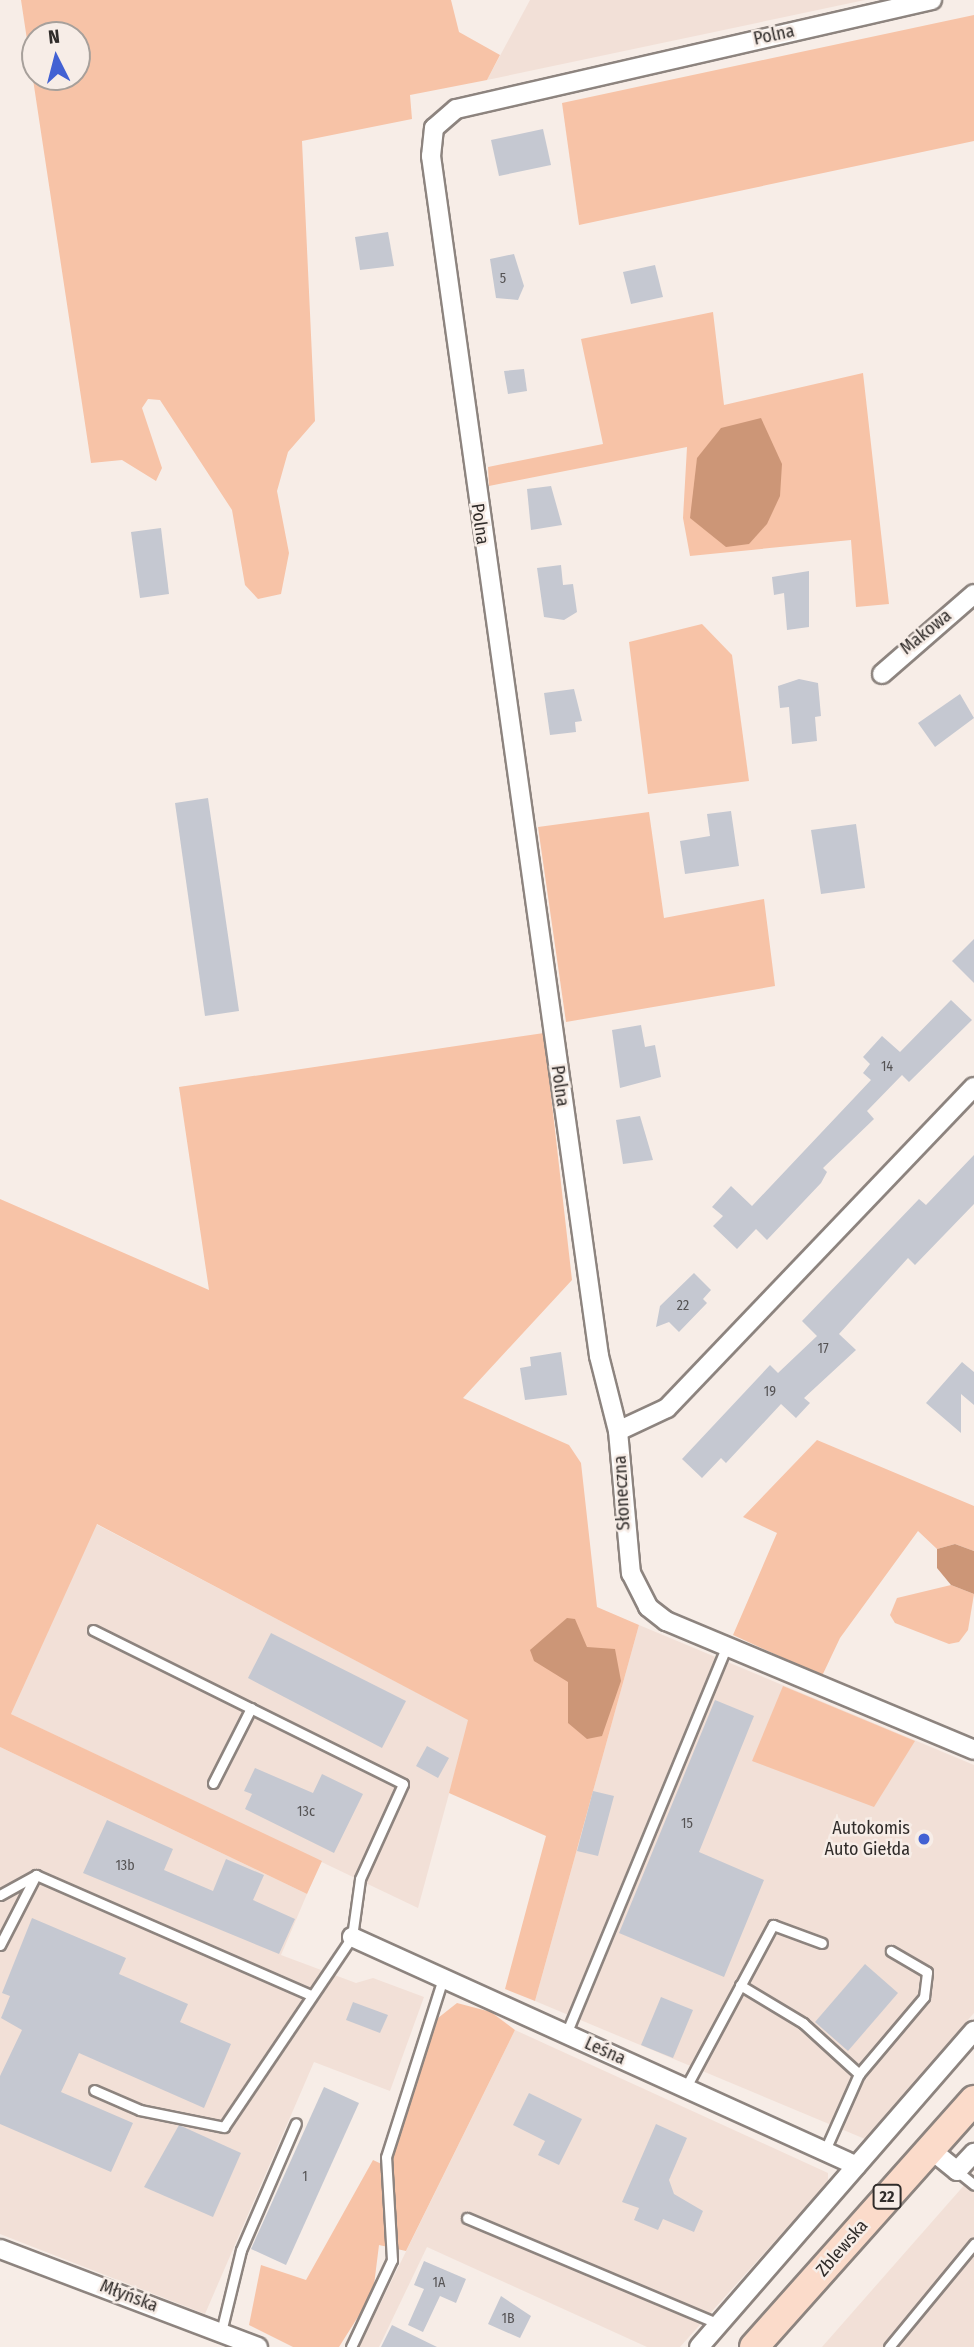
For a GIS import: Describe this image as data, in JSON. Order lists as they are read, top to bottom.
{
  "streets": {
    "main road": ["22", "Zblewska"],
    "street": [
      "Polna",
      "Makowa",
      "Słoneczna",
      "Leśna",
      "Młyńska"
    ]
  },
  "crossings": [
    ["Polna", "Słoneczna"]
  ],
  "places": ["Autokomis Auto Giełda"],
  "house_numbers": [
    "5",
    "14",
    "22",
    "17",
    "19",
    "13c",
    "15",
    "13b",
    "1",
    "1A",
    "1B"
  ],
  "north": "top"
}
